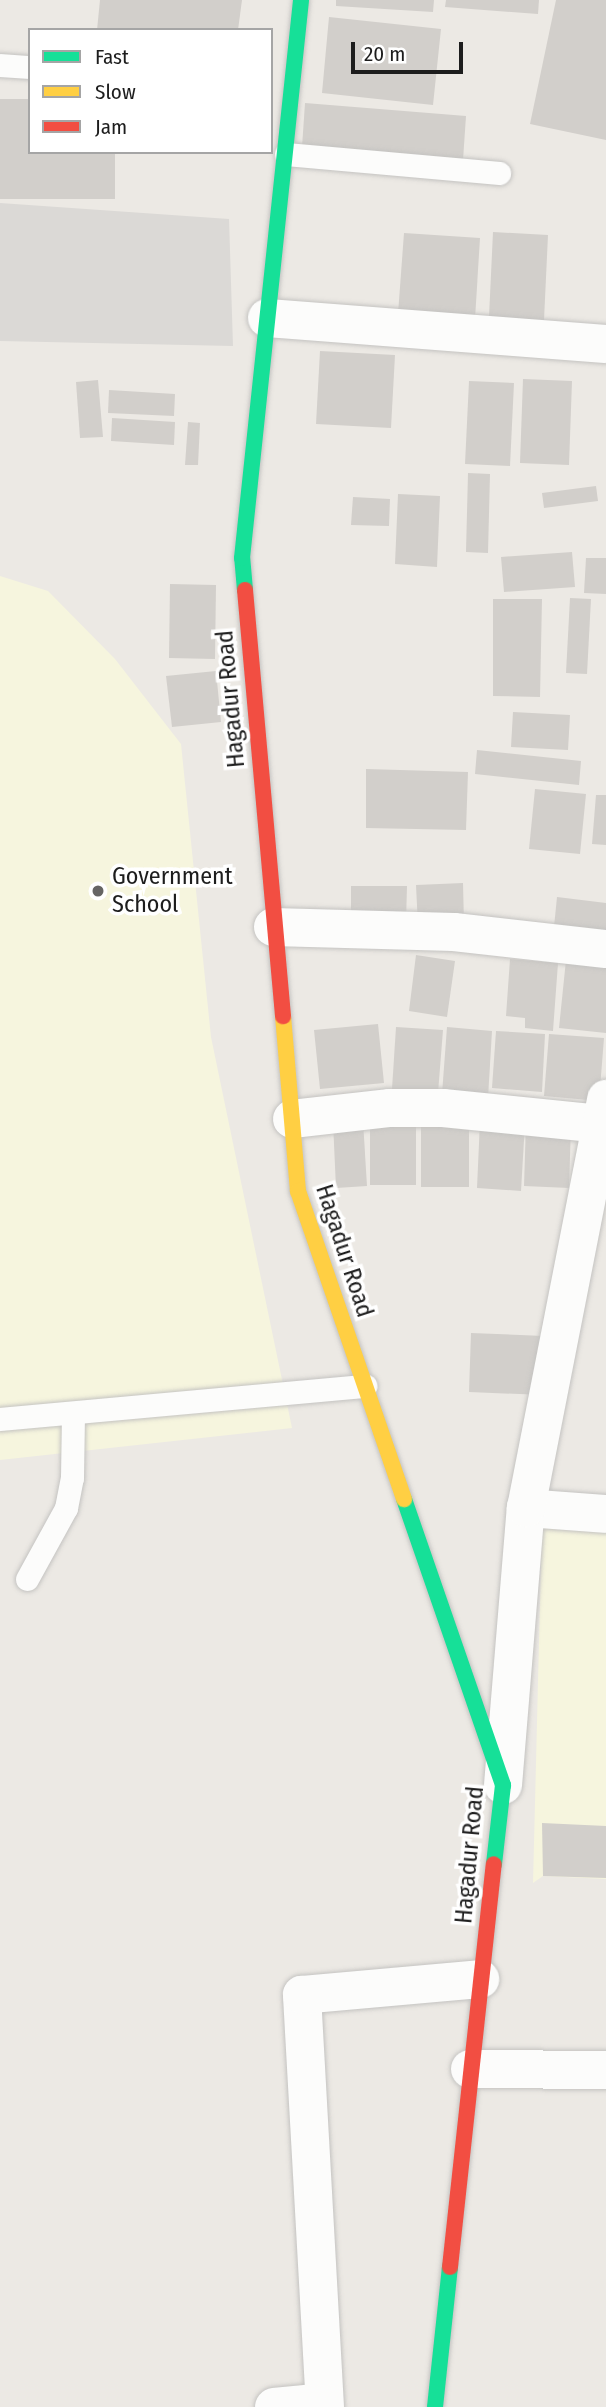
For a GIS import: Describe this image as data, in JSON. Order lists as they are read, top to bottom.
{
  "streets": {
    "street": ["Hagadur Road"]
  },
  "places": ["Government School"],
  "legend": ["Fast", "Slow", "Jam"],
  "scale_bar": "20 m"
}
